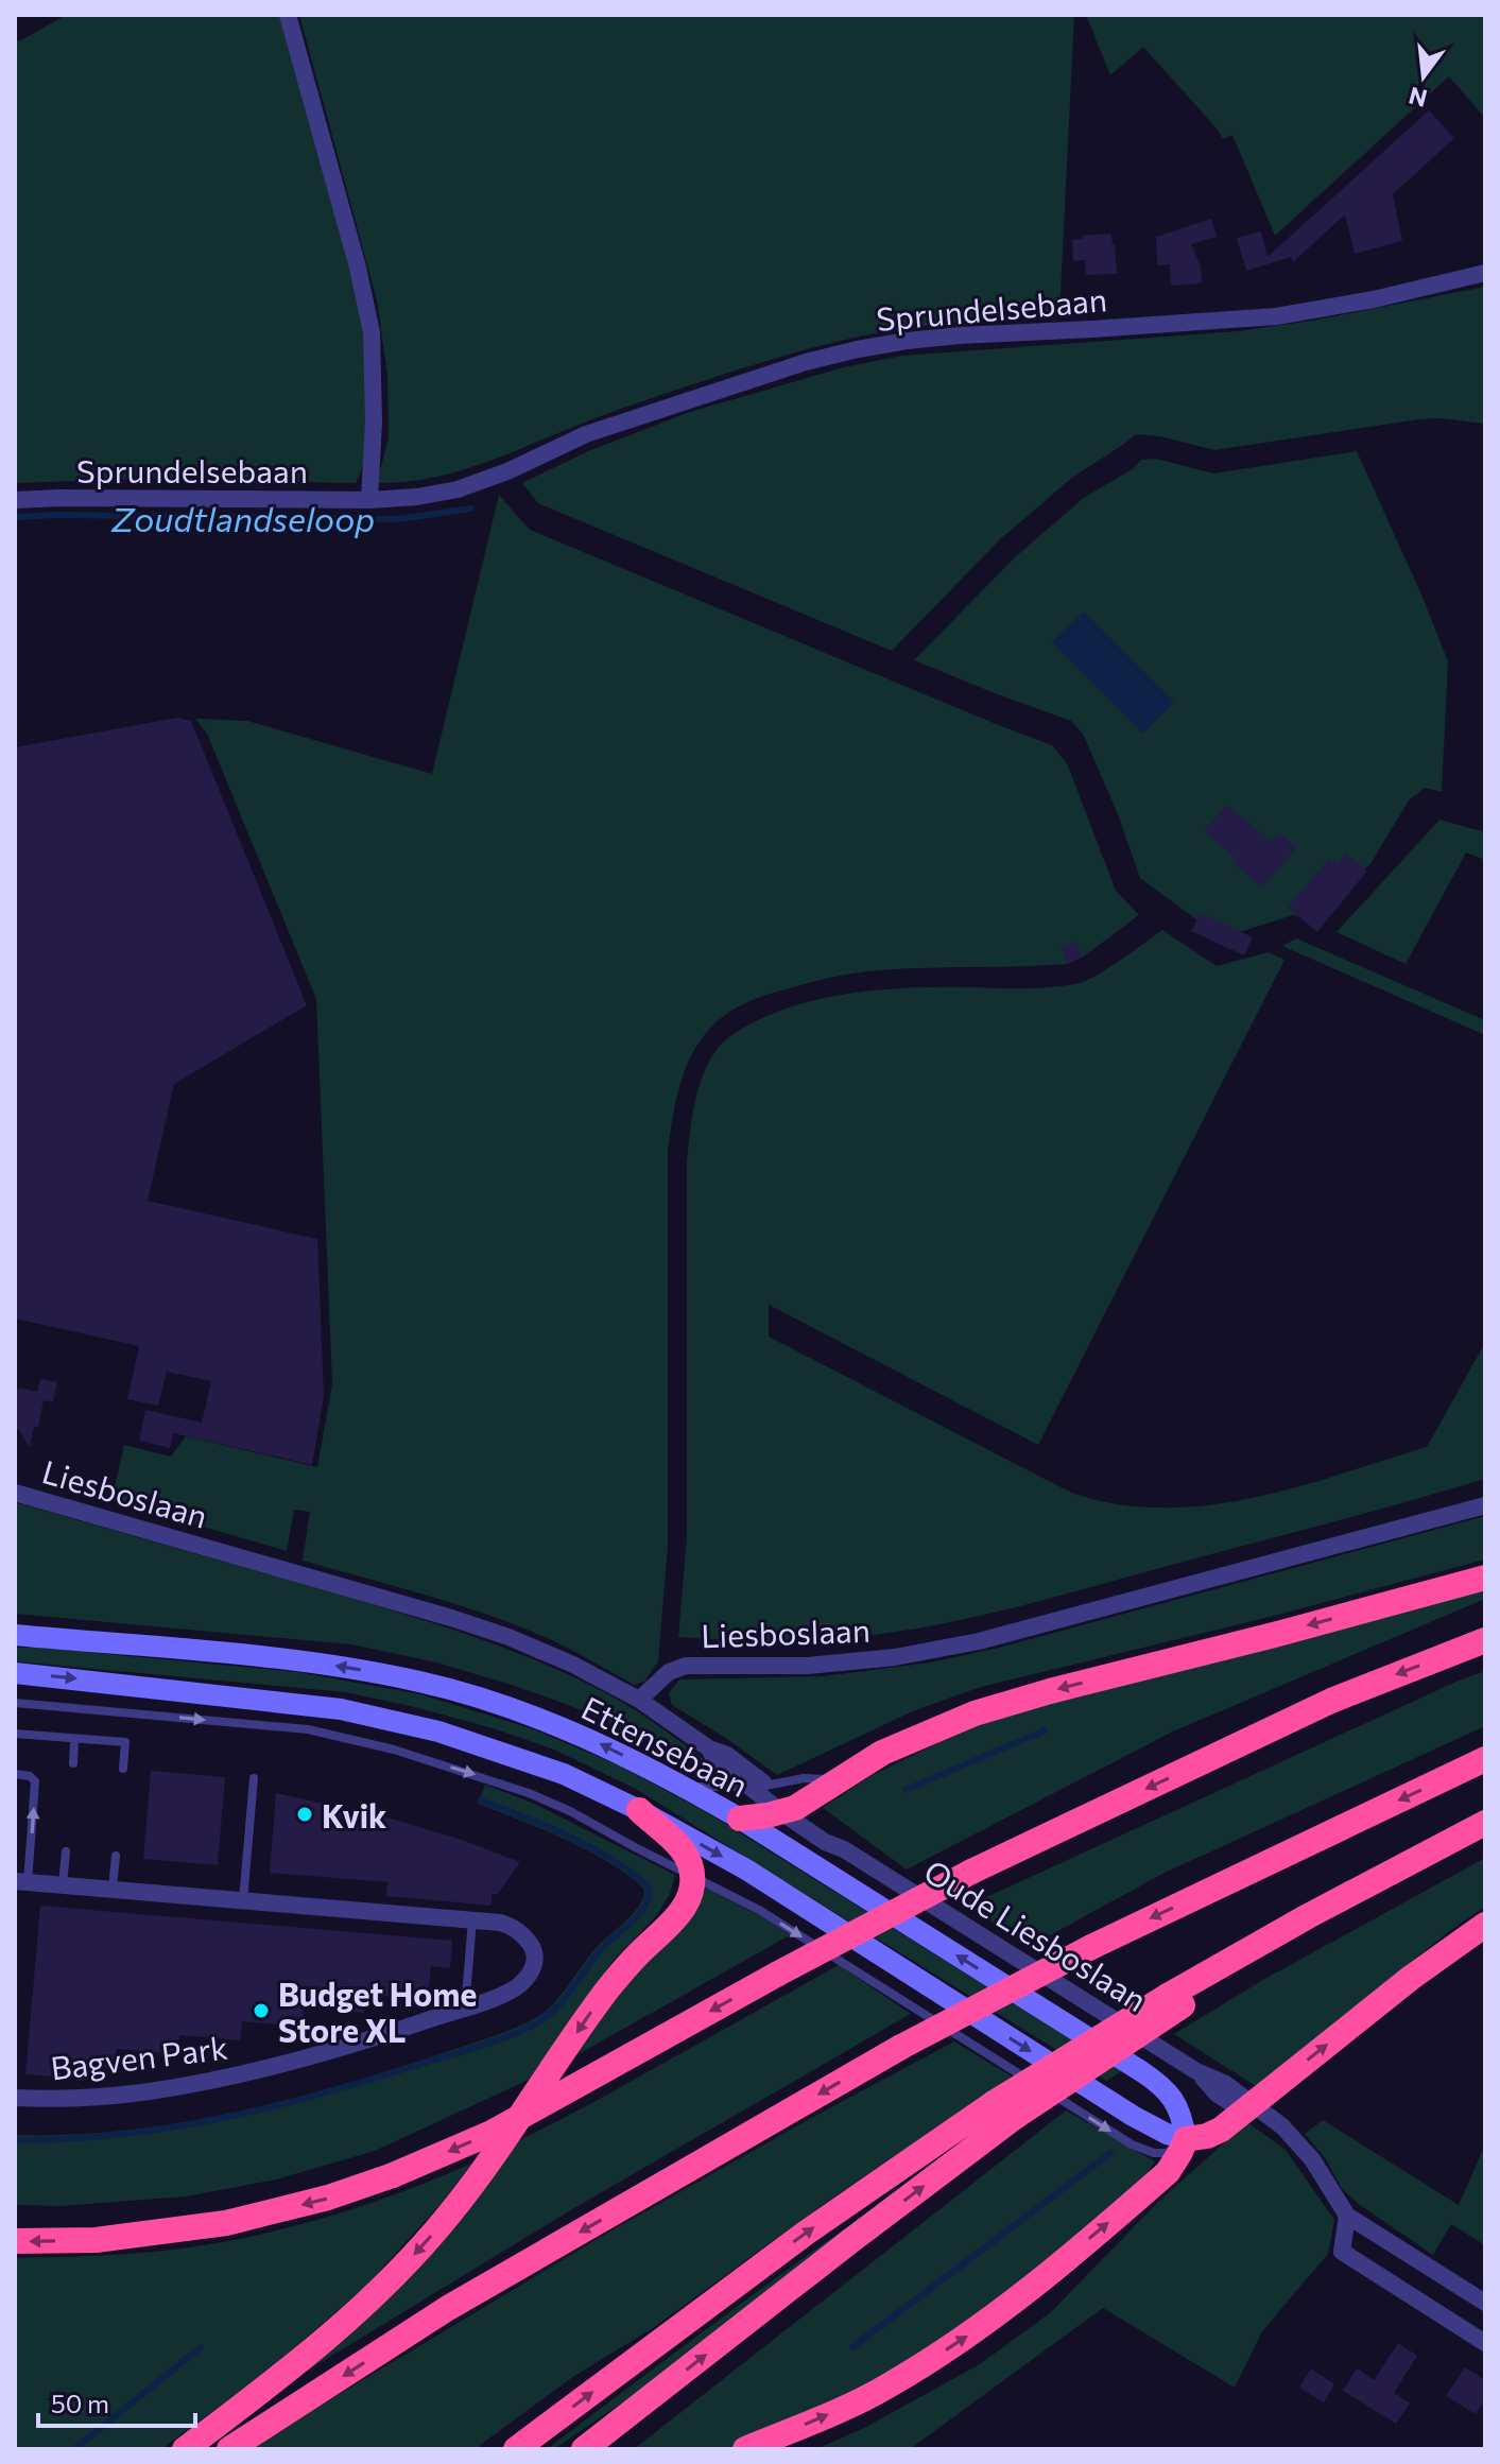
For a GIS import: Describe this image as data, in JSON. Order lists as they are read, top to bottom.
{
  "streets": {
    "main road": ["Ettensebaan"],
    "street": [
      "Sprundelsebaan",
      "Liesboslaan",
      "Oude Liesboslaan",
      "Bagven Park"
    ]
  },
  "crossings": [
    ["Liesboslaan", "Oude Liesboslaan"]
  ],
  "water": ["Zoudtlandseloop"],
  "places": ["Kvik", "Budget Home Store XL"],
  "scale_bar": "50 m",
  "north": "bottom"
}
